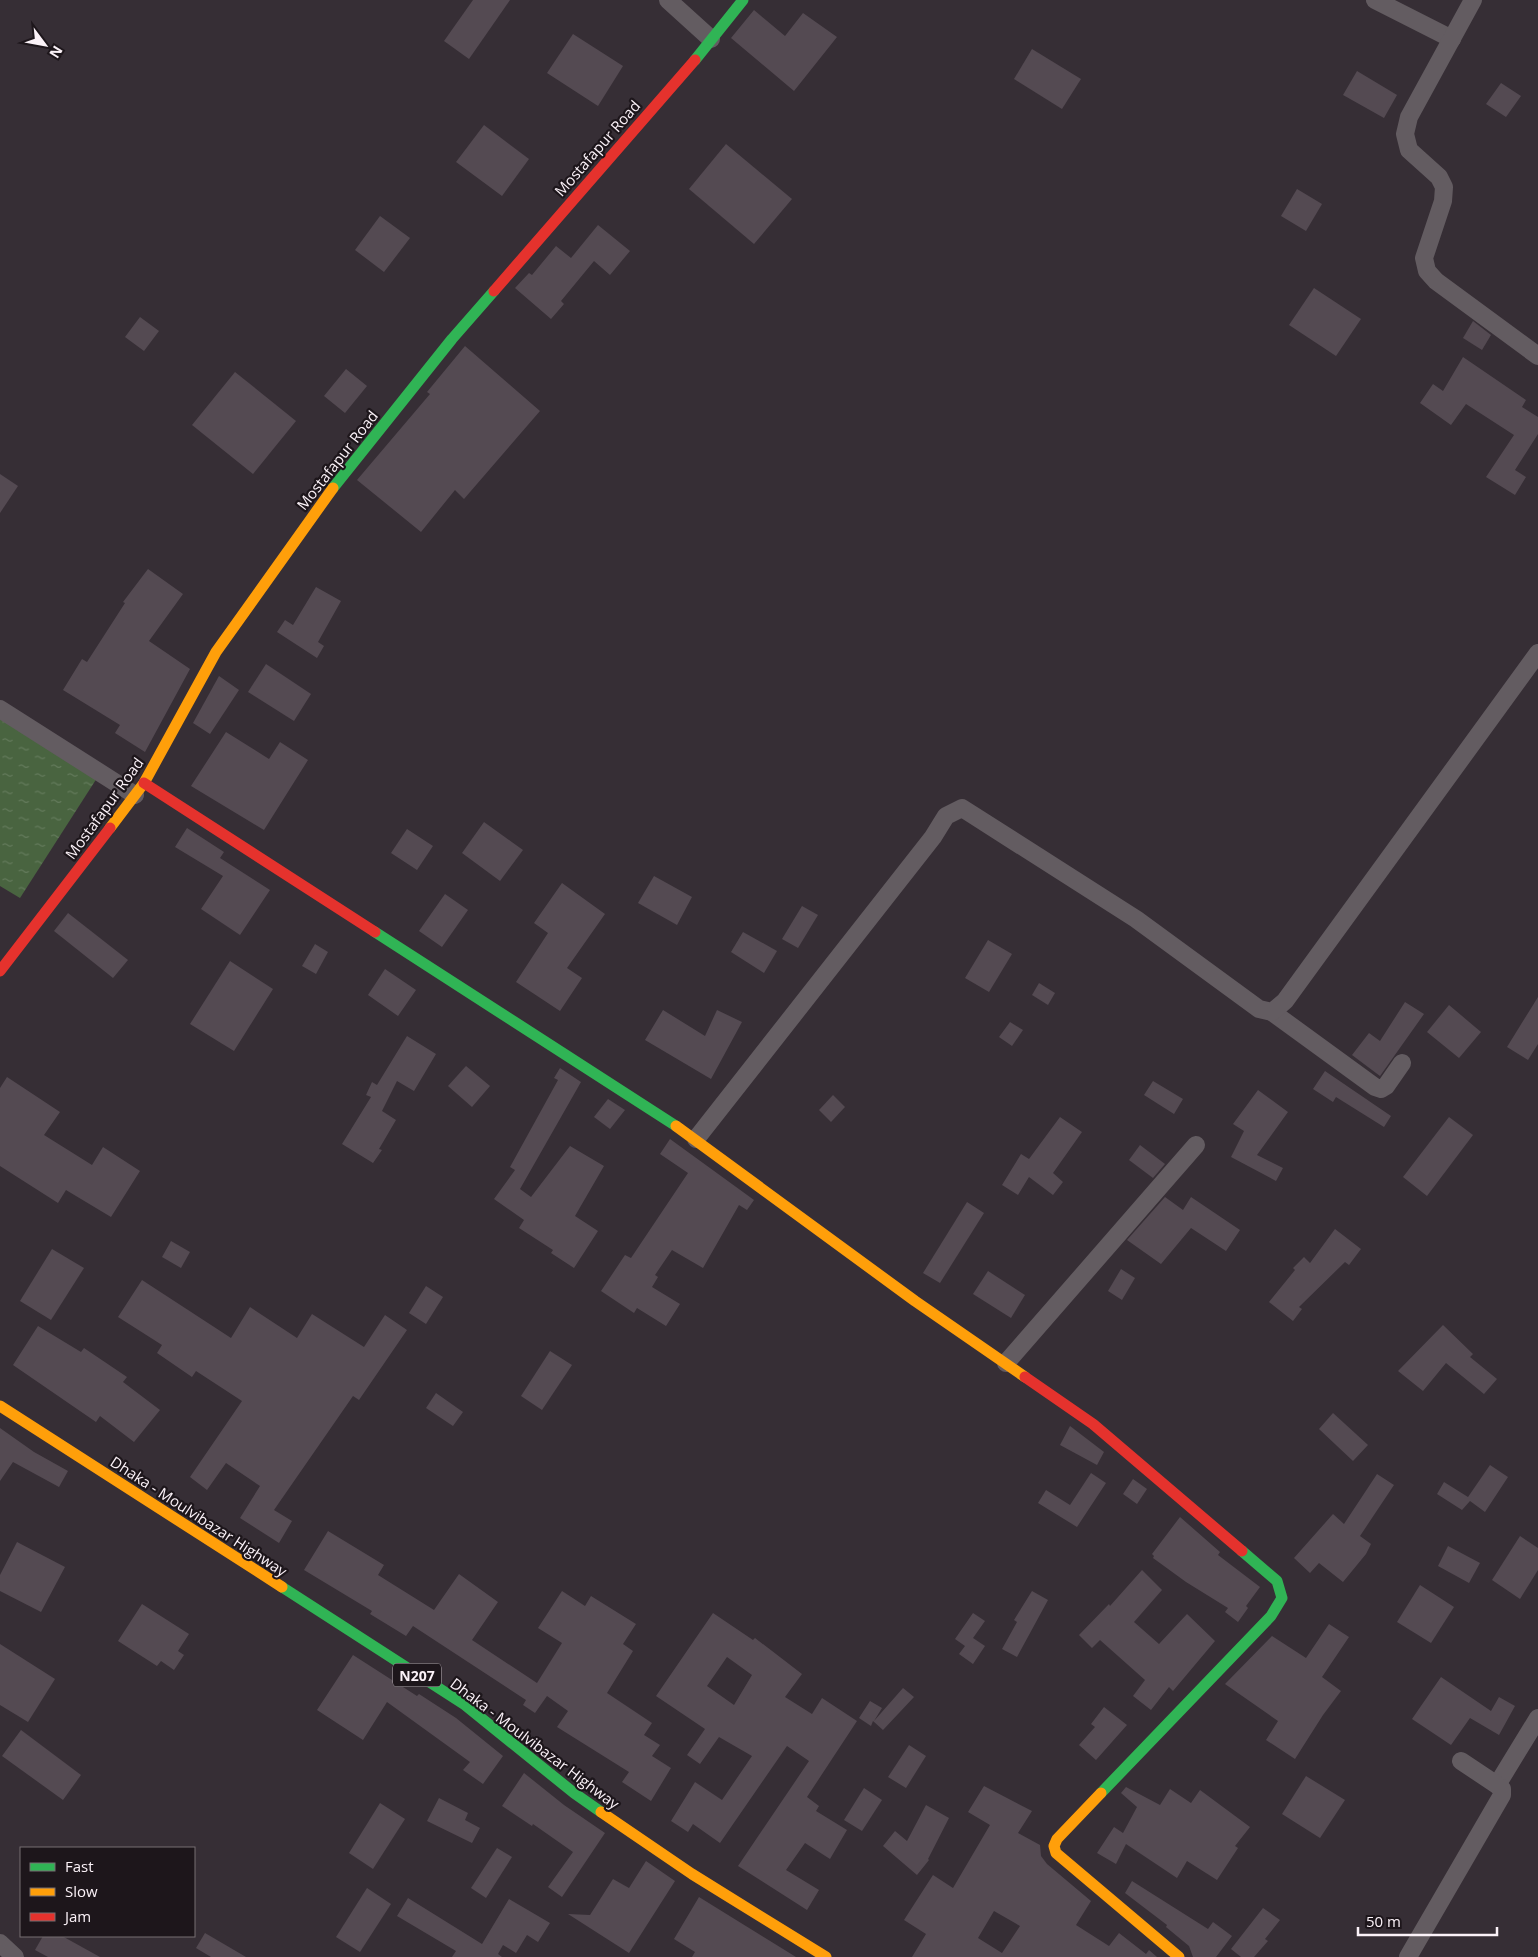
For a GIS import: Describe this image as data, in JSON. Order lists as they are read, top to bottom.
{
  "streets": {
    "main road": ["Mostafapur Road", "Dhaka - Moulvibazar Highway", "N207"]
  },
  "legend": ["Fast", "Slow", "Jam"],
  "scale_bar": "50 m",
  "north": "bottom right"
}
